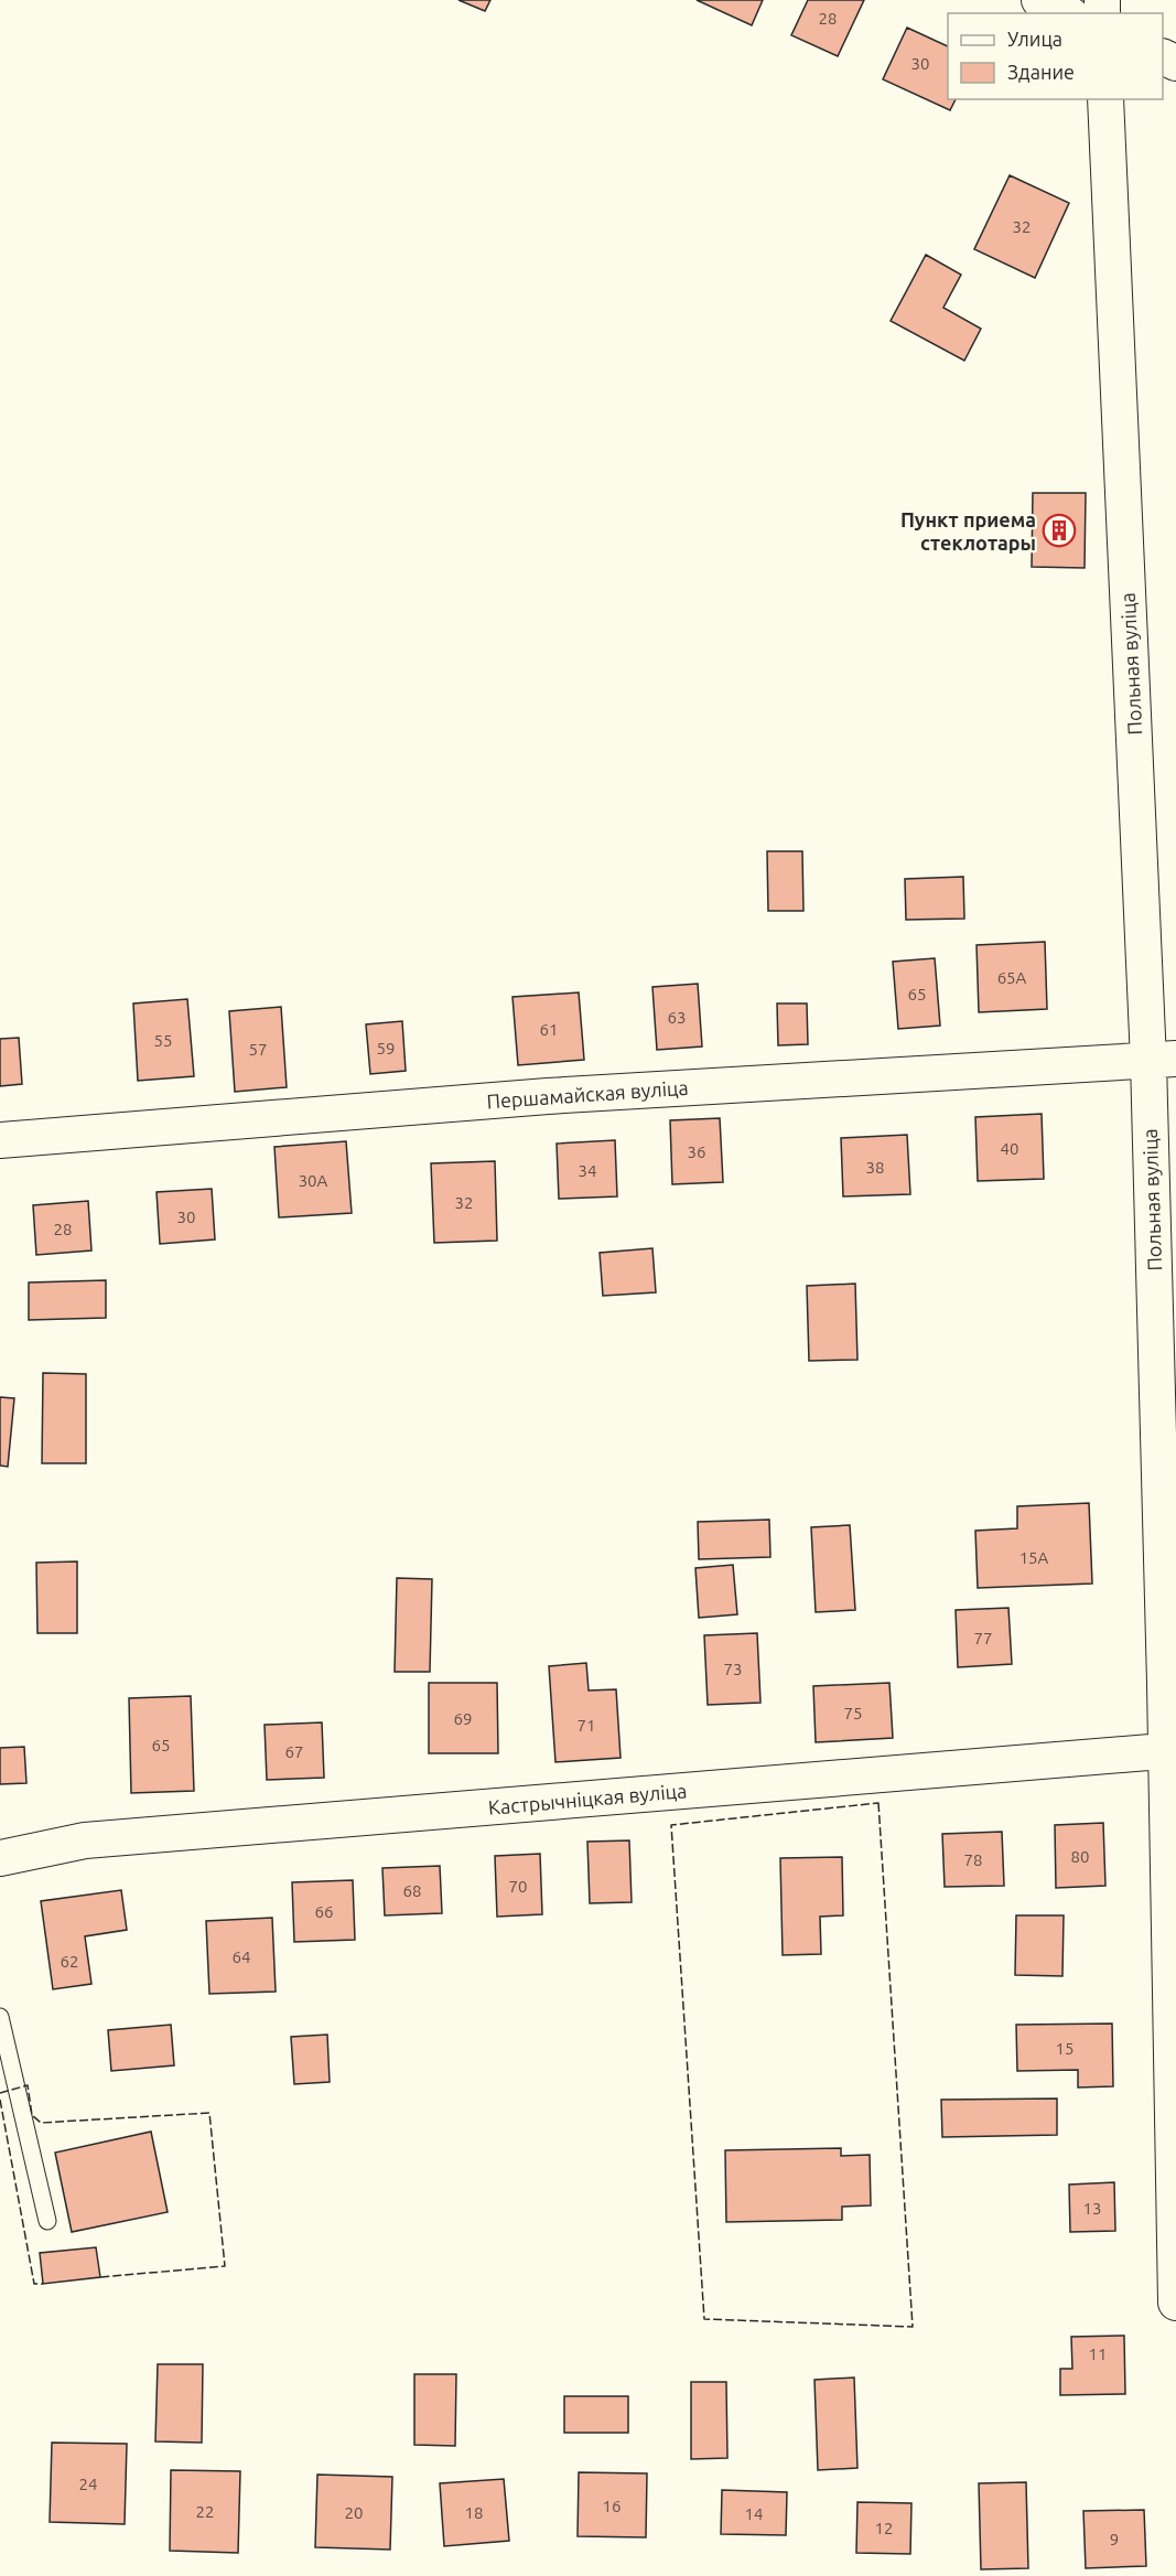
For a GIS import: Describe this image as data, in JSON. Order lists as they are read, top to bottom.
{
  "streets": {
    "street": ["Польная вуліца", "Першамайская вуліца", "Кастрычніцкая вуліца"]
  },
  "crossings": [
    ["Польная вуліца", "Першамайская вуліца"],
    ["Польная вуліца", "Кастрычніцкая вуліца"]
  ],
  "places": {
    "building": ["Пункт приема стеклотары"]
  },
  "house_numbers": [
    "28",
    "30",
    "32",
    "65А",
    "65",
    "63",
    "61",
    "55",
    "59",
    "57",
    "40",
    "36",
    "38",
    "34",
    "30А",
    "32",
    "30",
    "28",
    "15А",
    "77",
    "73",
    "75",
    "69",
    "71",
    "65",
    "67",
    "80",
    "78",
    "70",
    "68",
    "66",
    "64",
    "62",
    "15",
    "13",
    "11",
    "24",
    "16",
    "22",
    "20",
    "18",
    "14",
    "12",
    "9"
  ],
  "legend": ["Улица", "Здание"]
}
